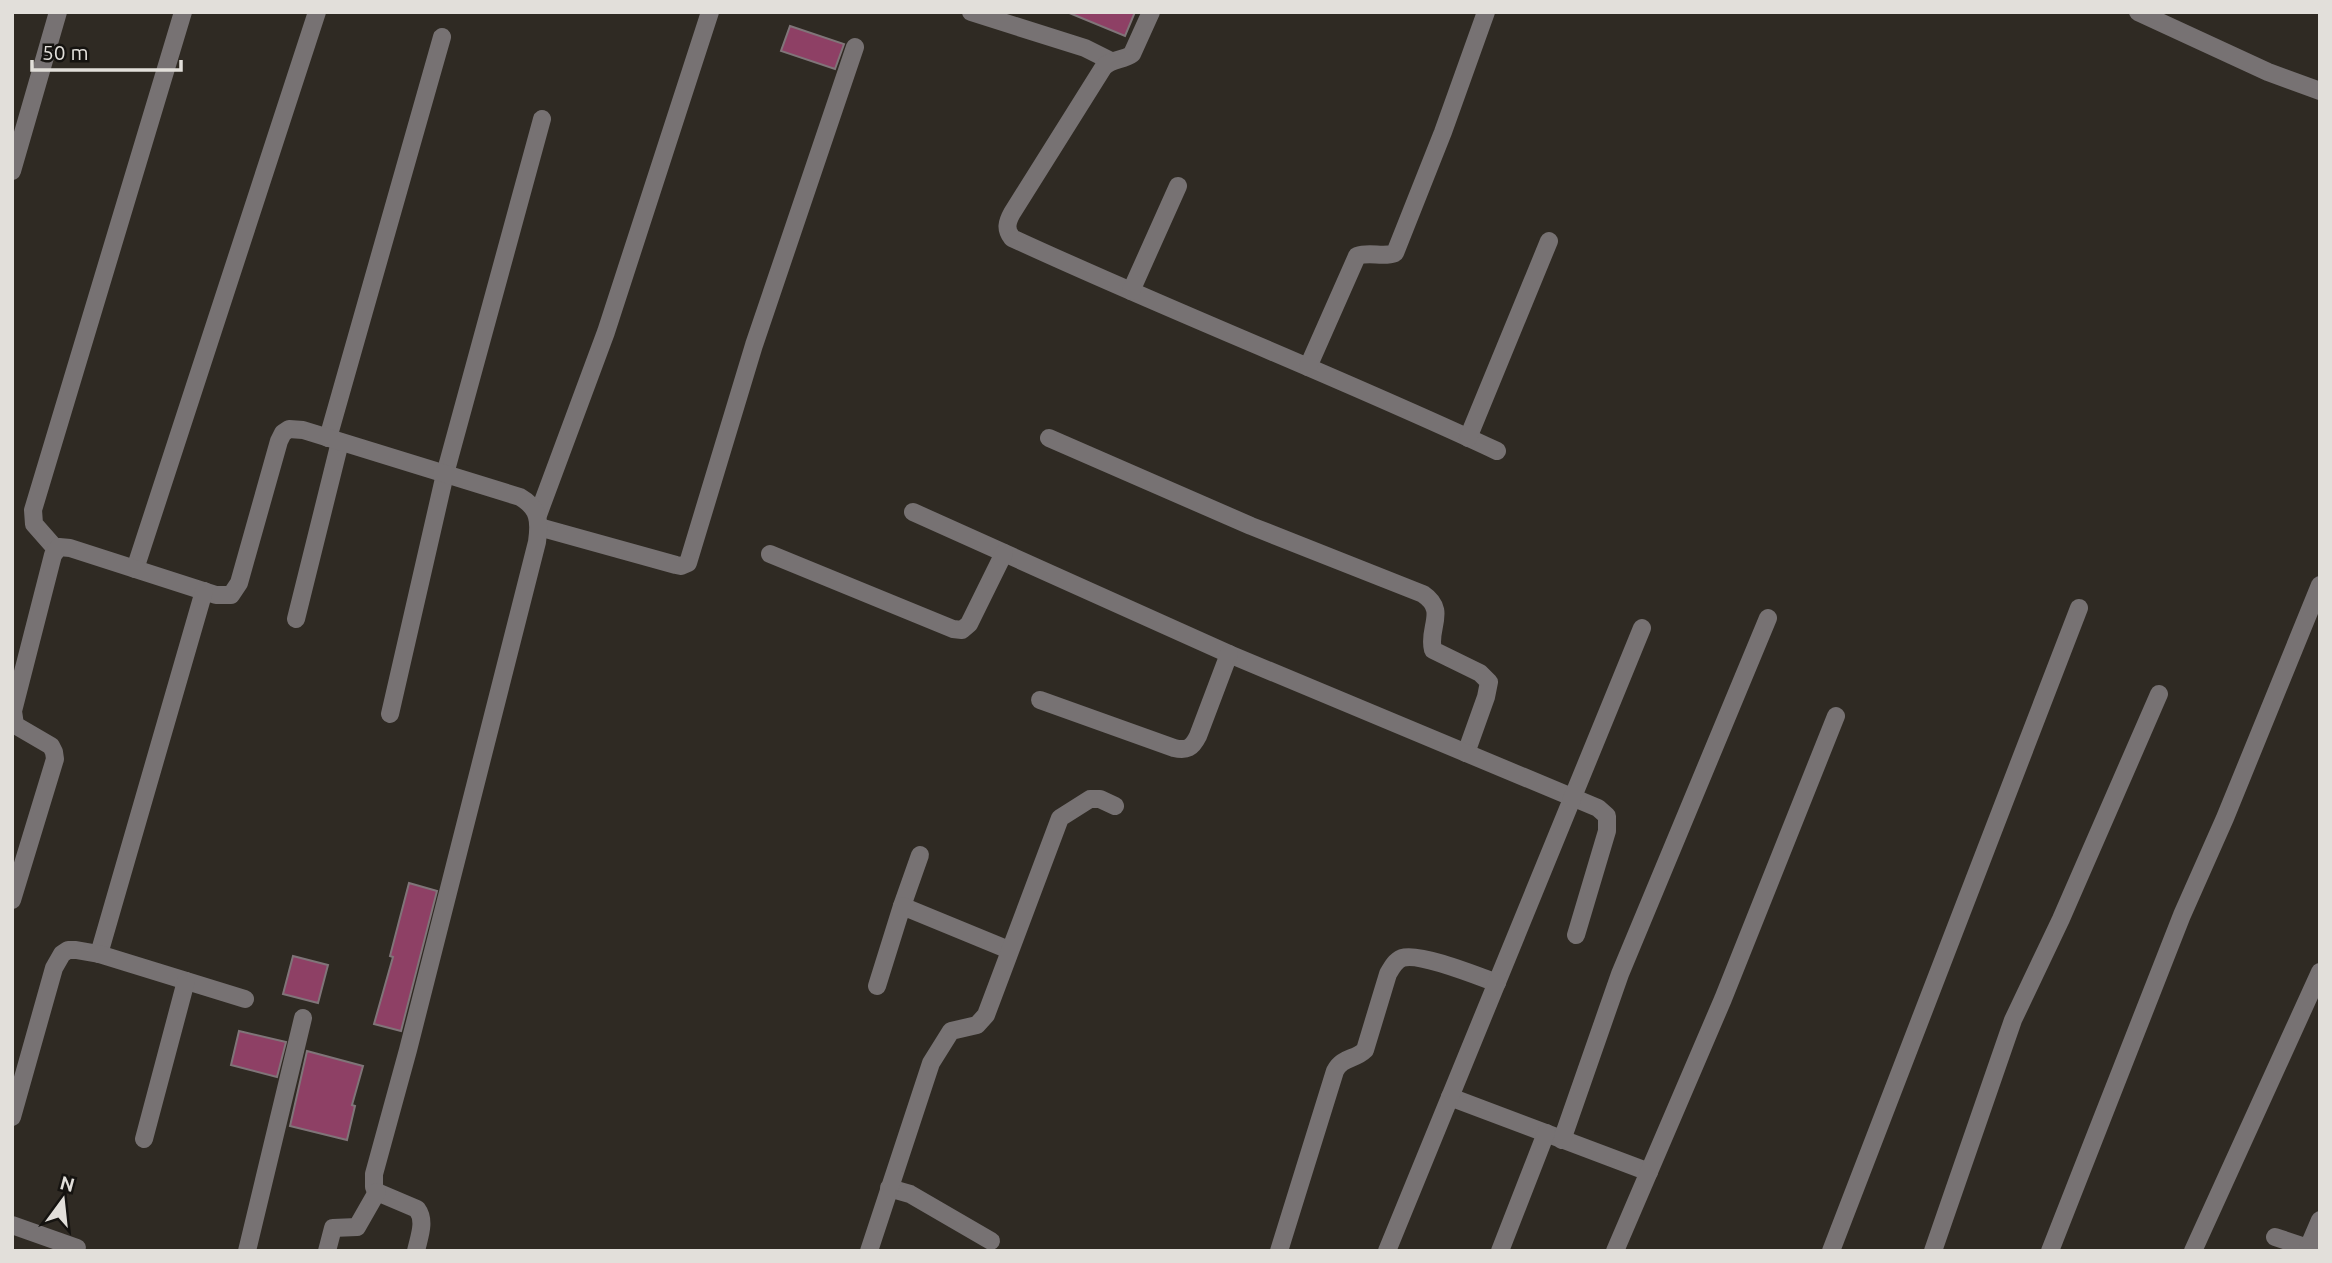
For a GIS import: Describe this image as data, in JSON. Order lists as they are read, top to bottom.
{
  "scale_bar": "50 m",
  "north": "top"
}
